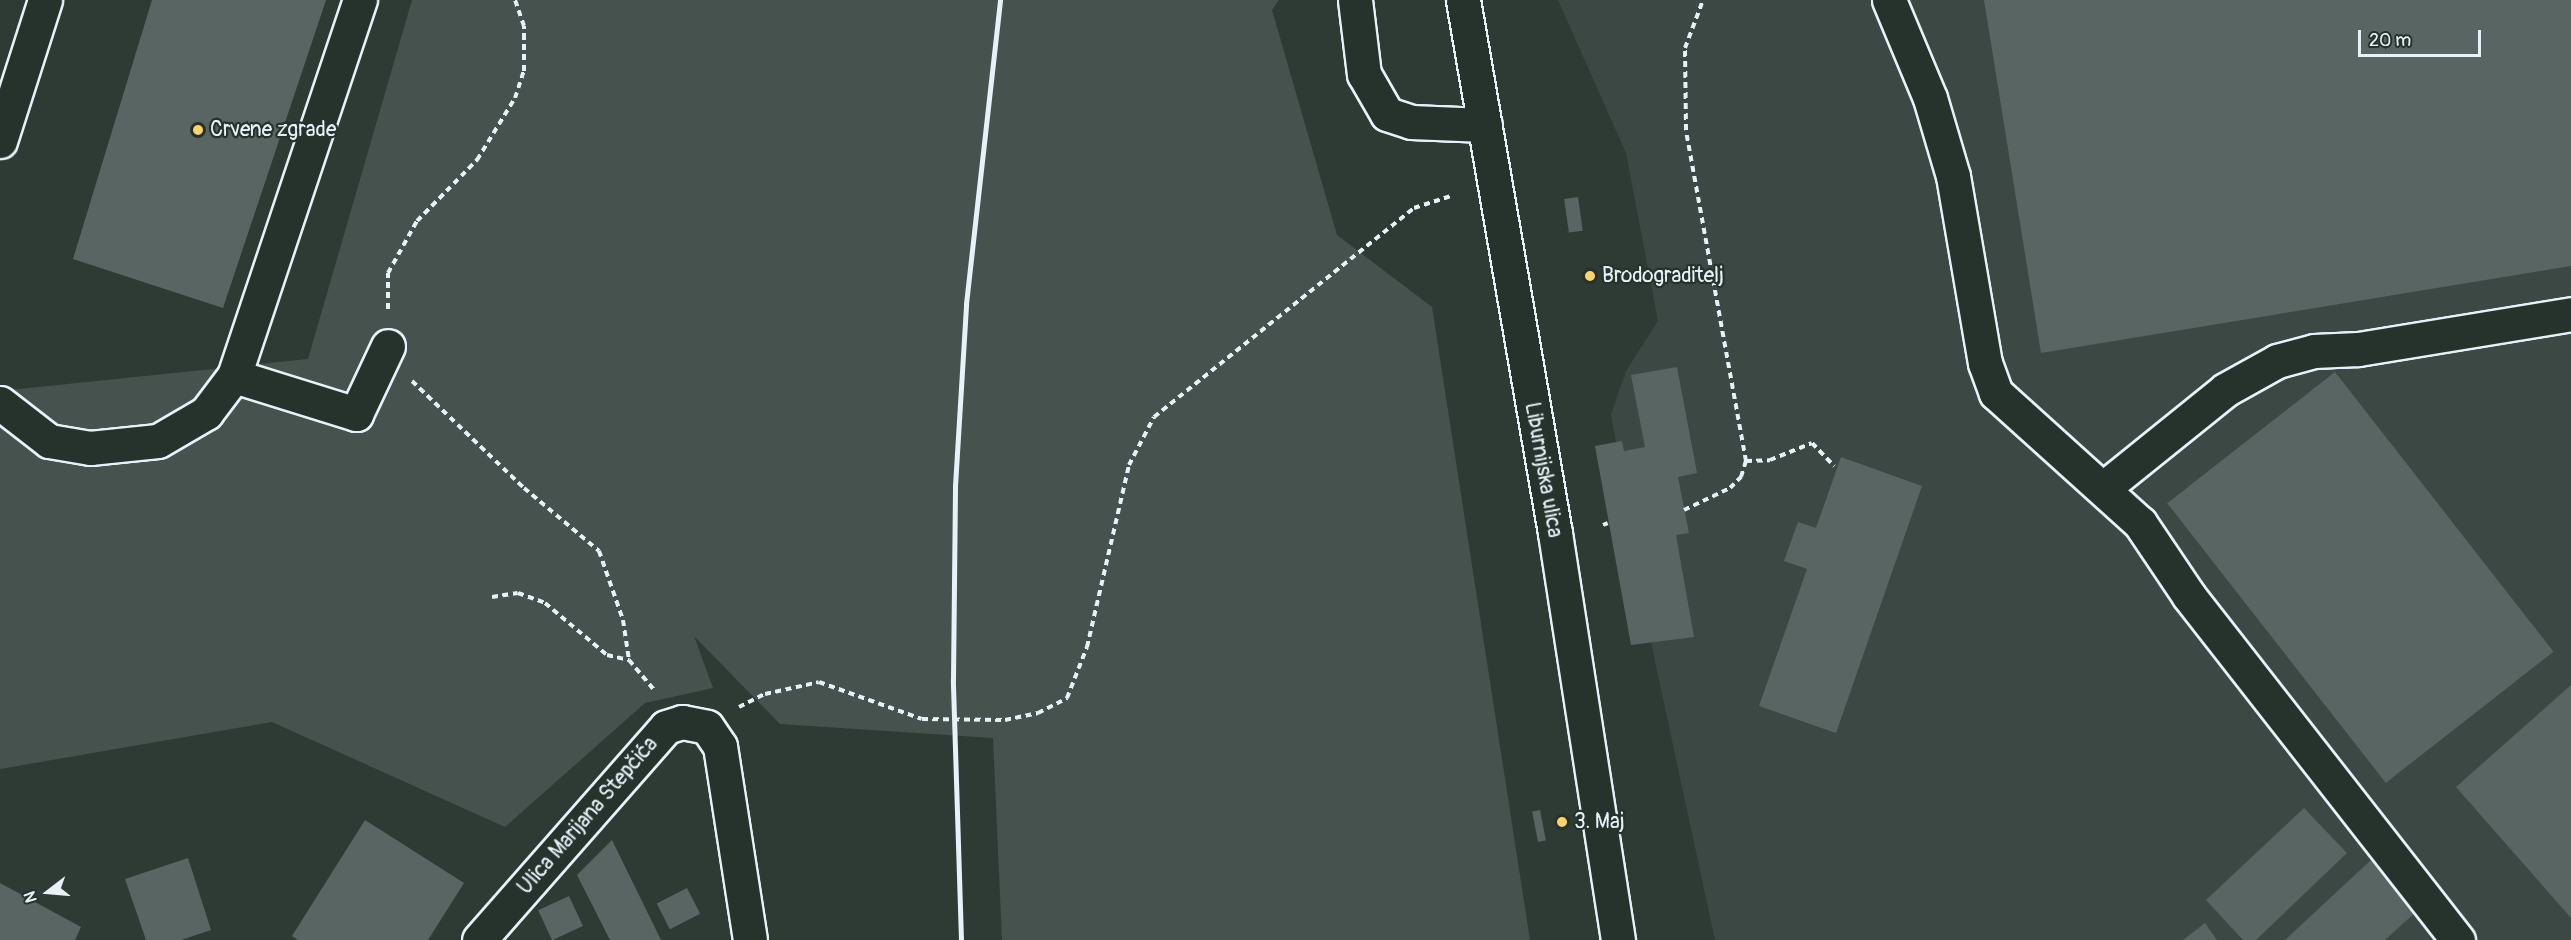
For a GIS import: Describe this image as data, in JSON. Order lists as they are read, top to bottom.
{
  "streets": {
    "street": ["Liburnijska ulica", "Ulica Marijana Stepčića"]
  },
  "places": ["Crvene zgrade", "Brodograditelj", "3. Maj"],
  "scale_bar": "20 m",
  "north": "left"
}
